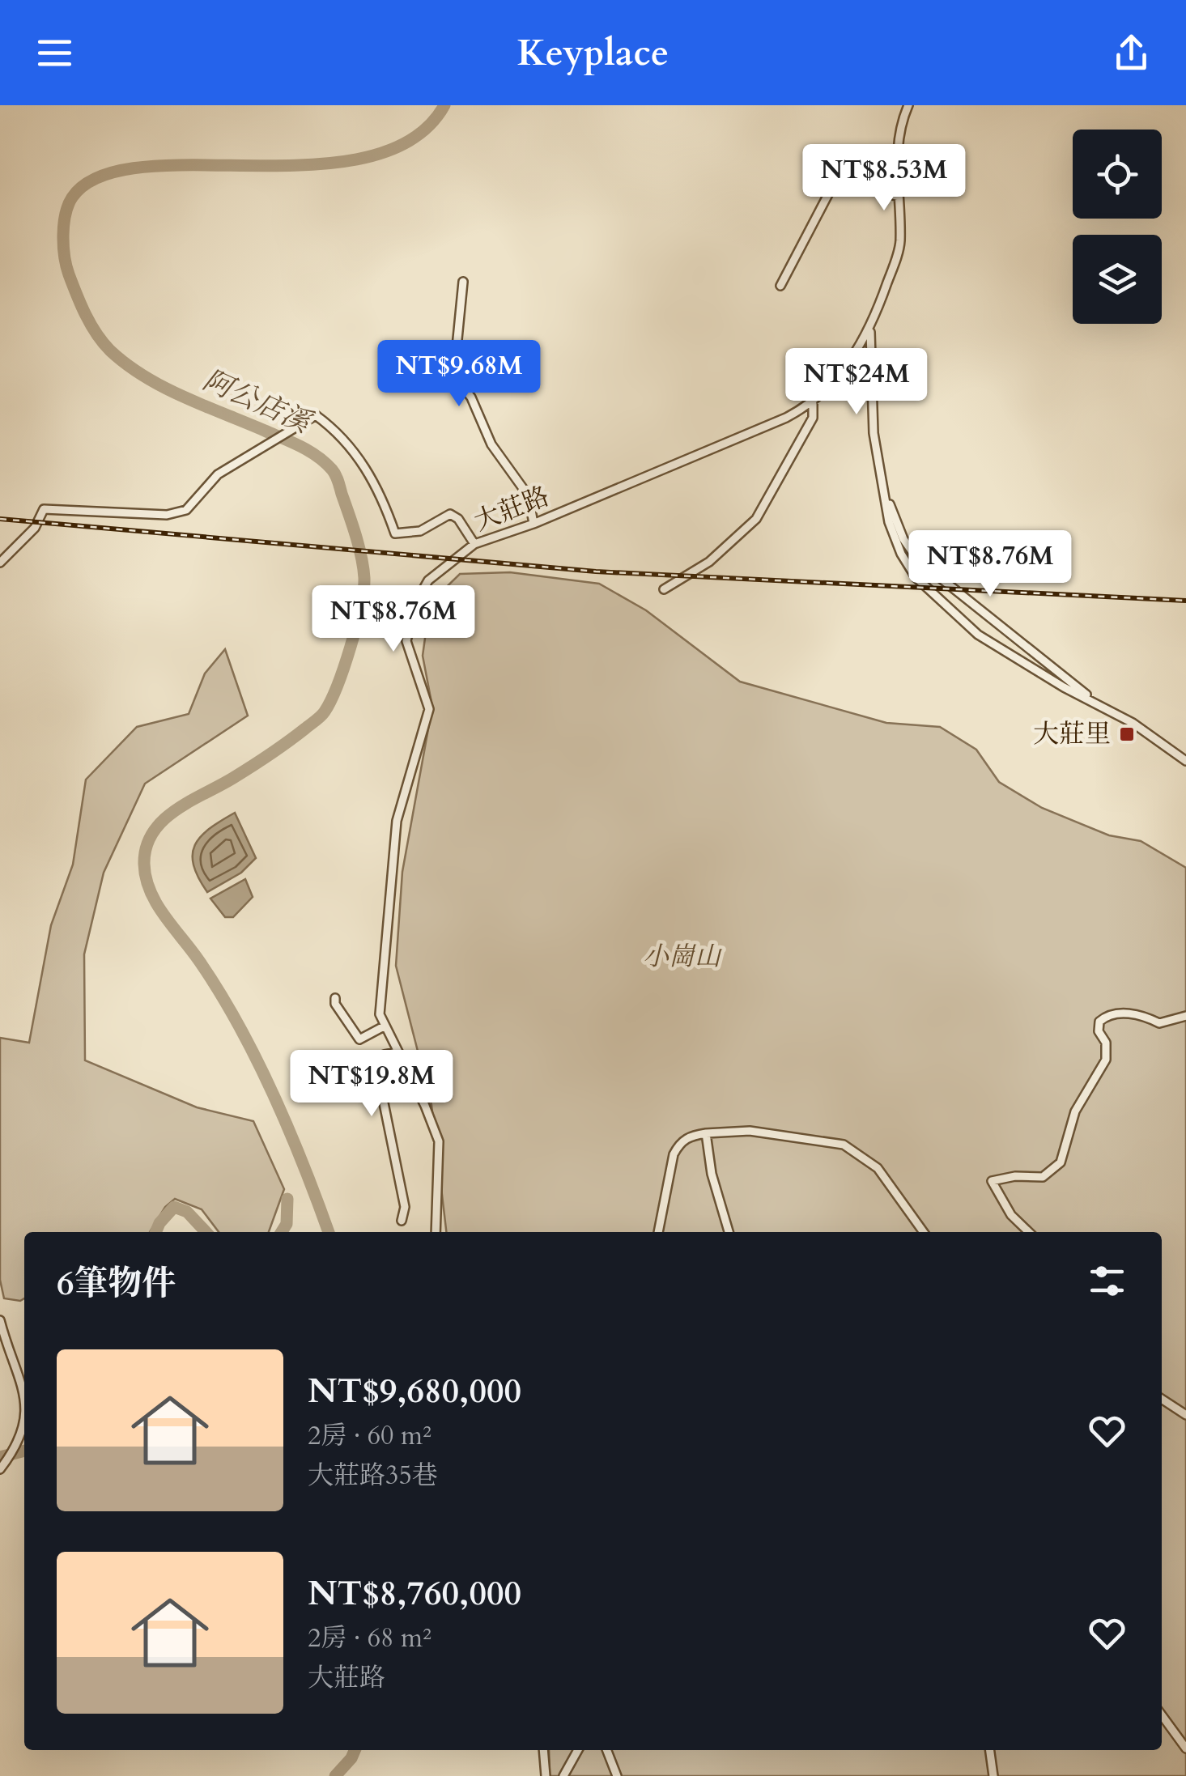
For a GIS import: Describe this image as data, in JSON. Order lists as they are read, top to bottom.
{
  "streets": {
    "street": ["大莊路"]
  },
  "water": ["阿公店溪"],
  "parks": ["小崗山"],
  "places": {
    "transit": ["大莊里"]
  },
  "page": {
    "header": "Keyplace",
    "price": [
      "NT$8.53M",
      "NT$9.68M",
      "NT$24M",
      "NT$8.76M",
      "NT$8.76M",
      "NT$19.8M"
    ],
    "heading": "6筆物件",
    "list": [
      {
        "name": "NT$9,680,000",
        "note": "2房 · 60 m² · 大莊路35巷"
      },
      {
        "name": "NT$8,760,000",
        "note": "2房 · 68 m² · 大莊路"
      }
    ]
  }
}
